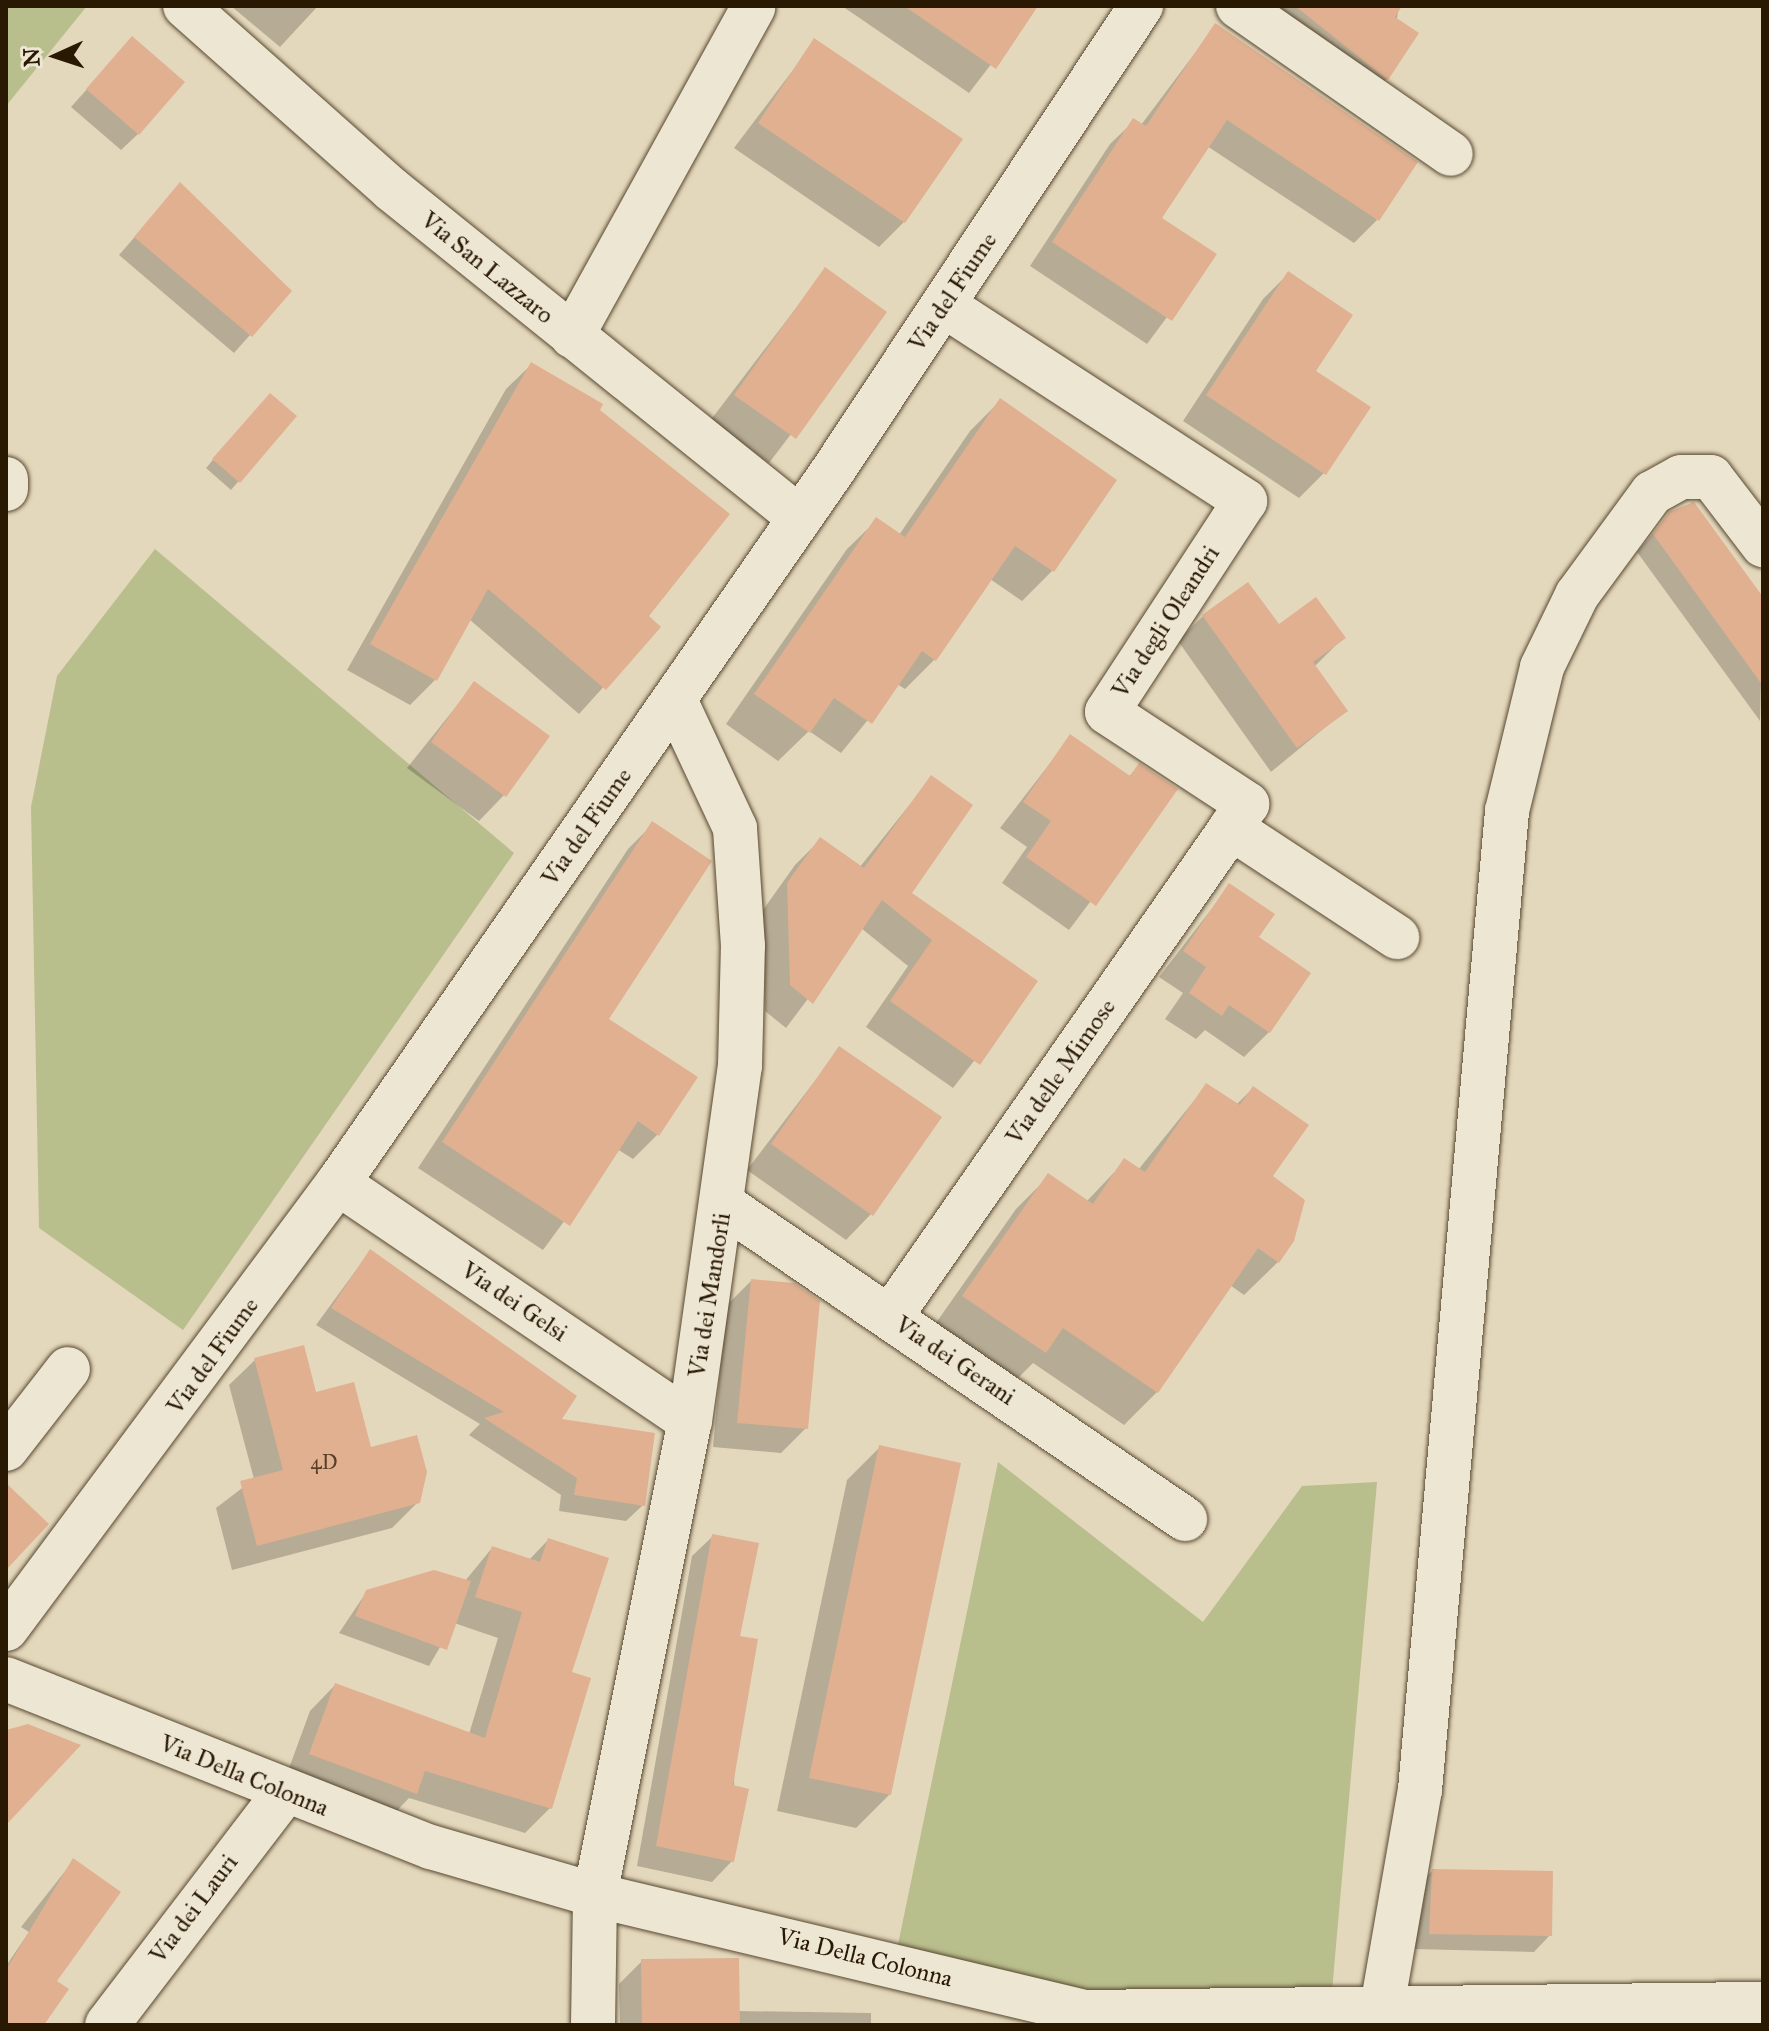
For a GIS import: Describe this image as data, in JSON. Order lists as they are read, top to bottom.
{
  "streets": {
    "street": [
      "Via San Lazzaro",
      "Via del Fiume",
      "Via degli Oleandri",
      "Via delle Mimose",
      "Via dei Mandorli",
      "Via dei Gelsi",
      "Via dei Gerani",
      "Via Della Colonna",
      "Via dei Lauri"
    ]
  },
  "crossings": [
    ["Via San Lazzaro", "Via del Fiume"],
    ["Via del Fiume", "Via degli Oleandri"],
    ["Via del Fiume", "Via dei Mandorli"],
    ["Via del Fiume", "Via dei Gelsi"],
    ["Via degli Oleandri", "Via delle Mimose"],
    ["Via delle Mimose", "Via dei Gerani"],
    ["Via dei Mandorli", "Via dei Gelsi"],
    ["Via dei Mandorli", "Via dei Gerani"],
    ["Via dei Mandorli", "Via Della Colonna"],
    ["Via Della Colonna", "Via dei Lauri"]
  ],
  "house_numbers": ["4D"],
  "north": "left"
}
